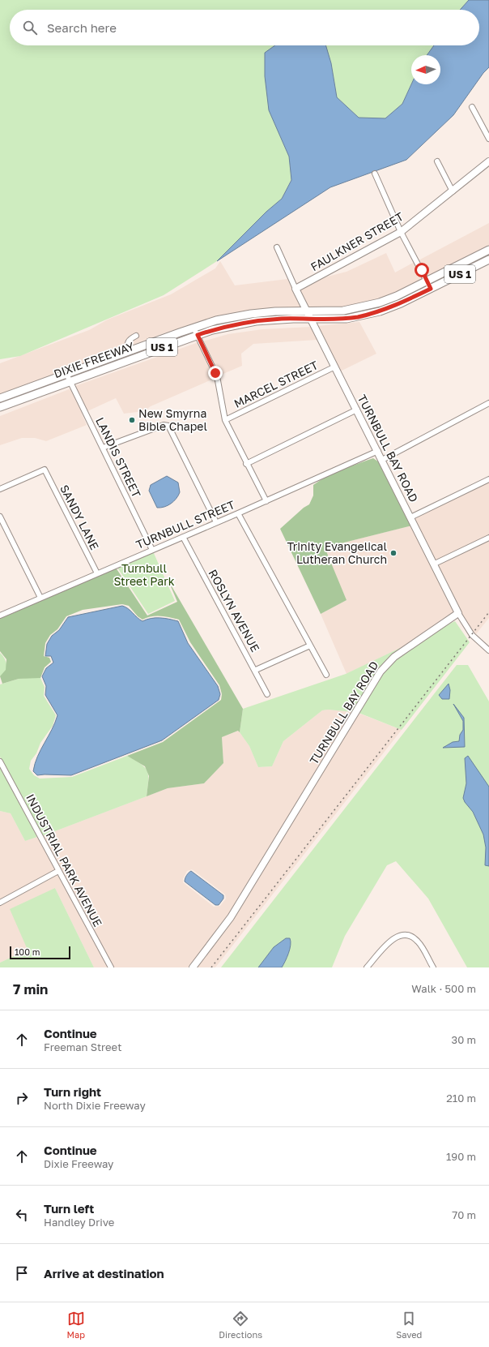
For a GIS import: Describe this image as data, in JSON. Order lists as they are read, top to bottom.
{
  "streets": {
    "main road": ["US 1", "DIXIE FREEWAY"],
    "street": [
      "FAULKNER STREET",
      "MARCEL STREET",
      "TURNBULL BAY ROAD",
      "LANDIS STREET",
      "SANDY LANE",
      "TURNBULL STREET",
      "ROSLYN AVENUE",
      "INDUSTRIAL PARK AVENUE"
    ]
  },
  "crossings": [
    ["FAULKNER STREET", "TURNBULL BAY ROAD"],
    ["US 1", "DIXIE FREEWAY"],
    ["US 1", "TURNBULL BAY ROAD"],
    ["DIXIE FREEWAY", "TURNBULL BAY ROAD"],
    ["DIXIE FREEWAY", "LANDIS STREET"],
    ["MARCEL STREET", "TURNBULL BAY ROAD"],
    ["TURNBULL BAY ROAD", "TURNBULL STREET"],
    ["LANDIS STREET", "TURNBULL STREET"],
    ["SANDY LANE", "TURNBULL STREET"],
    ["TURNBULL STREET", "ROSLYN AVENUE"]
  ],
  "parks": ["Turnbull Street Park"],
  "places": ["New Smyrna Bible Chapel", "Trinity Evangelical Lutheran Church"],
  "scale_bar": "100 m",
  "north": "left",
  "page": {
    "search": "Search here",
    "scale": "100 m",
    "heading": ["7 min", "Walk · 500 m"],
    "list": [
      ["Continue", "Freeman Street", "30 m"],
      ["Turn right", "North Dixie Freeway", "210 m"],
      ["Continue", "Dixie Freeway", "190 m"],
      ["Turn left", "Handley Drive", "70 m"],
      "Arrive at destination"
    ],
    "nav": ["Map", "Directions", "Saved"]
  }
}
